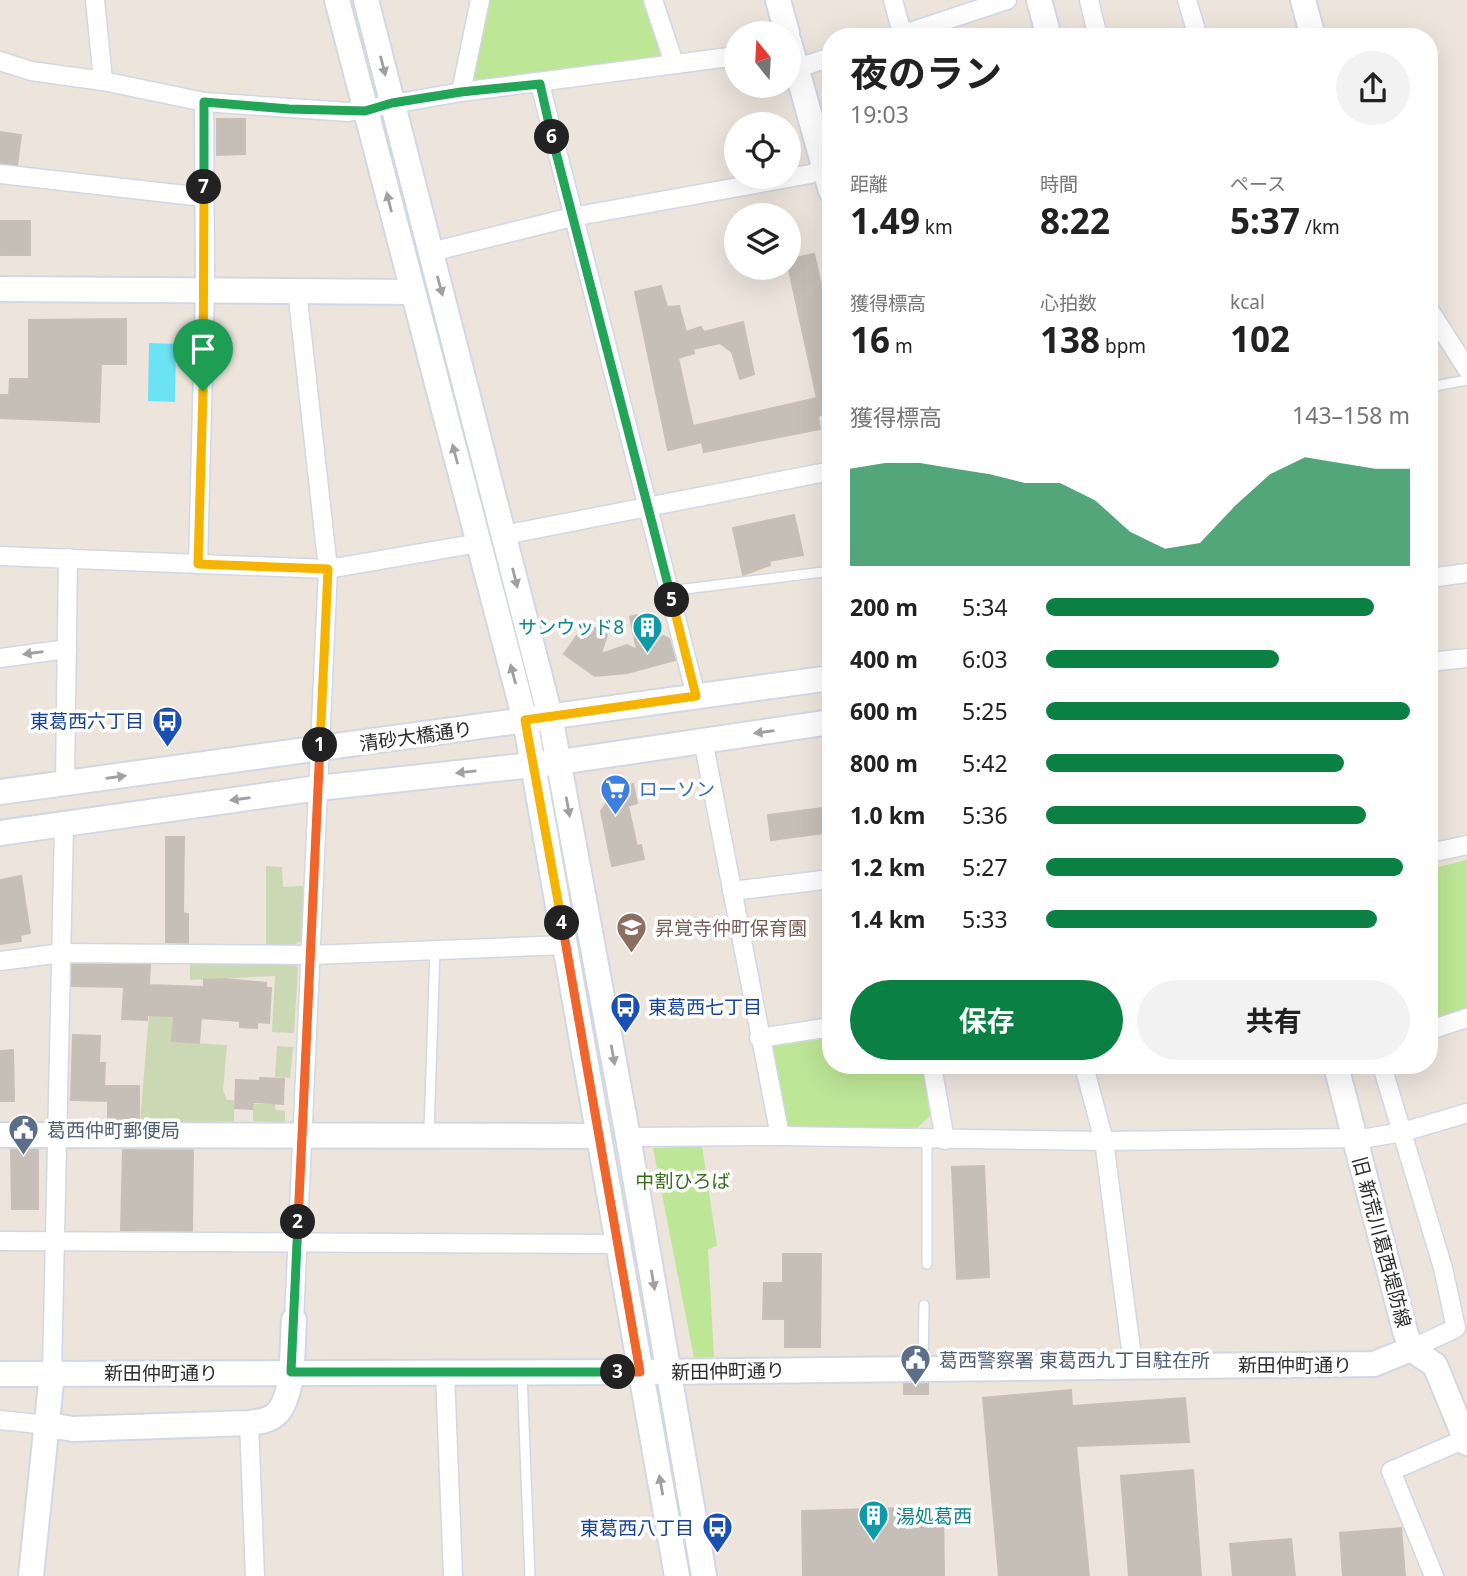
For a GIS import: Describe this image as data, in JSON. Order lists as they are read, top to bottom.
{
  "streets": {
    "street": ["清砂大橋通り", "旧 新荒川葛西堤防線", "新田仲町通り"]
  },
  "crossings": [
    ["旧 新荒川葛西堤防線", "新田仲町通り"]
  ],
  "parks": ["中割ひろば"],
  "places": {
    "building": ["サンウッド8", "湯処葛西"],
    "bus stop": ["東葛西六丁目", "東葛西七丁目", "東葛西八丁目"],
    "supermarket": ["ローソン"],
    "school or university": ["昇覚寺仲町保育園"],
    "public building": ["葛西仲町郵便局", "葛西警察署 東葛西九丁目駐在所"]
  },
  "north": "top",
  "page": {
    "heading": ["夜のラン", "19:03"],
    "pins": [
      "6",
      "7",
      "5",
      "1",
      "4",
      "2",
      "3"
    ],
    "stats": [
      ["距離", "1.49 km"],
      ["時間", "8:22"],
      ["ペース", "5:37 /km"],
      ["獲得標高", "16 m"],
      ["心拍数", "138 bpm"],
      ["kcal", "102"]
    ],
    "chart": ["獲得標高", "143–158 m"],
    "list": [
      {
        "name": "200 m",
        "note": "5:34"
      },
      {
        "name": "400 m",
        "note": "6:03"
      },
      {
        "name": "600 m",
        "note": "5:25"
      },
      {
        "name": "800 m",
        "note": "5:42"
      },
      {
        "name": "1.0 km",
        "note": "5:36"
      },
      {
        "name": "1.2 km",
        "note": "5:27"
      },
      {
        "name": "1.4 km",
        "note": "5:33"
      }
    ],
    "buttons": ["保存", "共有"]
  }
}
